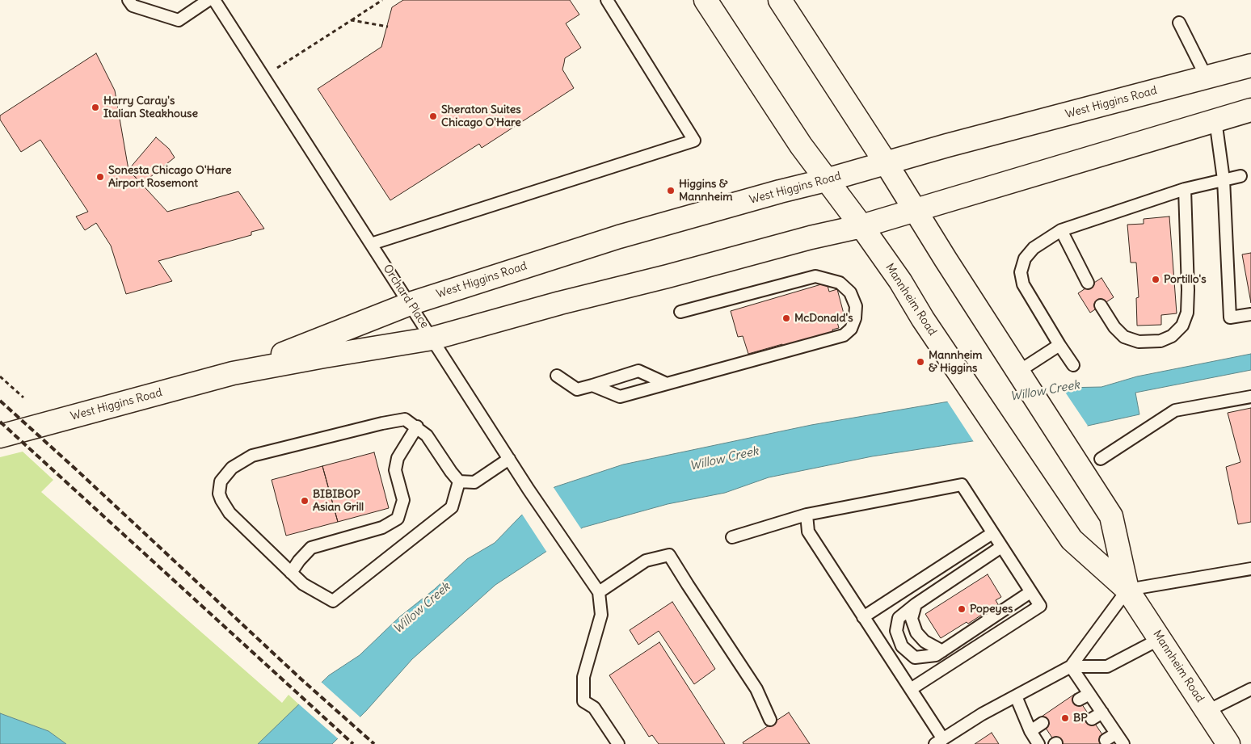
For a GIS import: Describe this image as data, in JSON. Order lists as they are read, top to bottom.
{
  "streets": {
    "main road": ["West Higgins Road", "Mannheim Road"],
    "lane": ["Orchard Place"]
  },
  "crossings": [
    ["West Higgins Road", "Orchard Place"],
    ["West Higgins Road", "Mannheim Road"]
  ],
  "water": ["Willow Creek"],
  "places": [
    "Harry Caray's Italian Steakhouse",
    "Sheraton Suites Chicago O'Hare",
    "Sonesta Chicago O'Hare Airport Rosemont",
    "Higgins & Mannheim",
    "Portillo's",
    "McDonald's",
    "Mannheim & Higgins",
    "BIBIBOP Asian Grill",
    "Popeyes",
    "BP"
  ]
}
